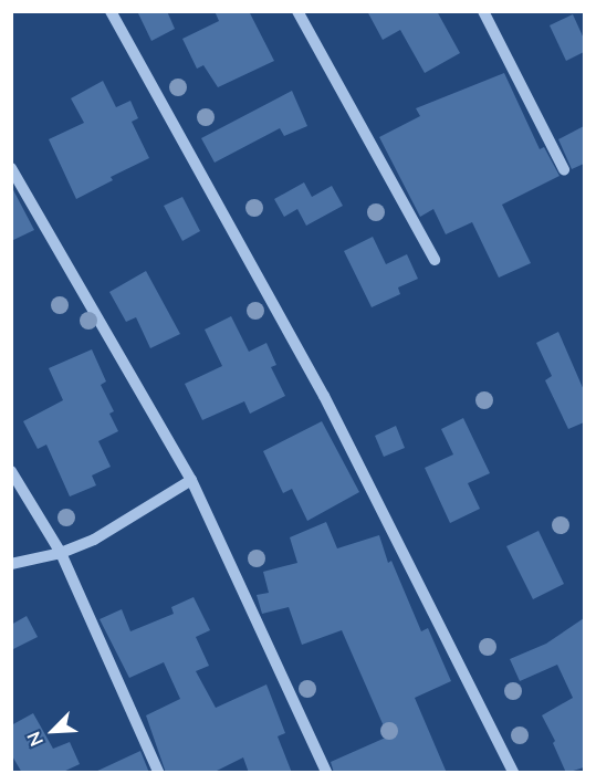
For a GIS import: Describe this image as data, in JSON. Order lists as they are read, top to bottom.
{
  "north": "bottom left"
}
